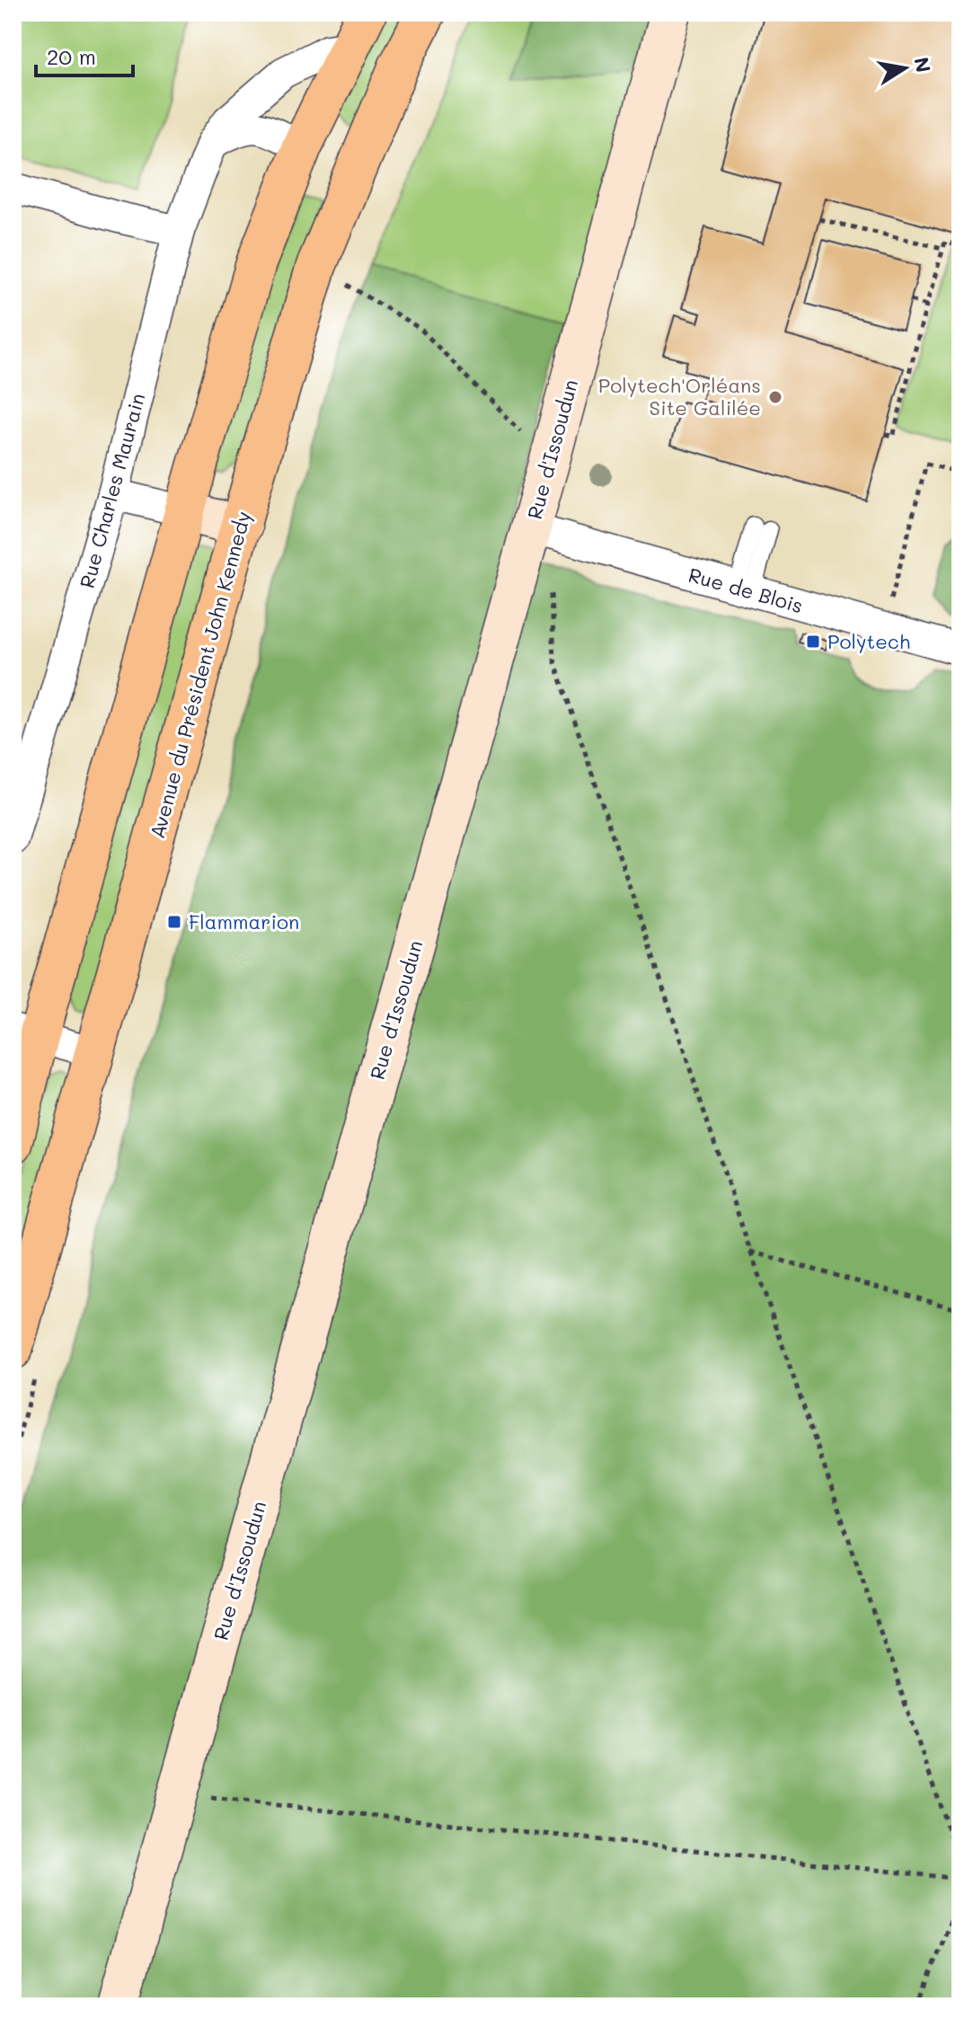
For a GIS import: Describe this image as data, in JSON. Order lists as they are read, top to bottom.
{
  "streets": {
    "main road": ["Avenue du Président John Kennedy"],
    "street": ["Rue d'Issoudun", "Rue Charles Maurain", "Rue de Blois"]
  },
  "crossings": [
    ["Rue d'Issoudun", "Rue de Blois"]
  ],
  "places": {
    "other": ["Polytech'Orléans Site Galilée"],
    "transit": ["Polytech", "Flammarion"]
  },
  "scale_bar": "20 m",
  "north": "right"
}
